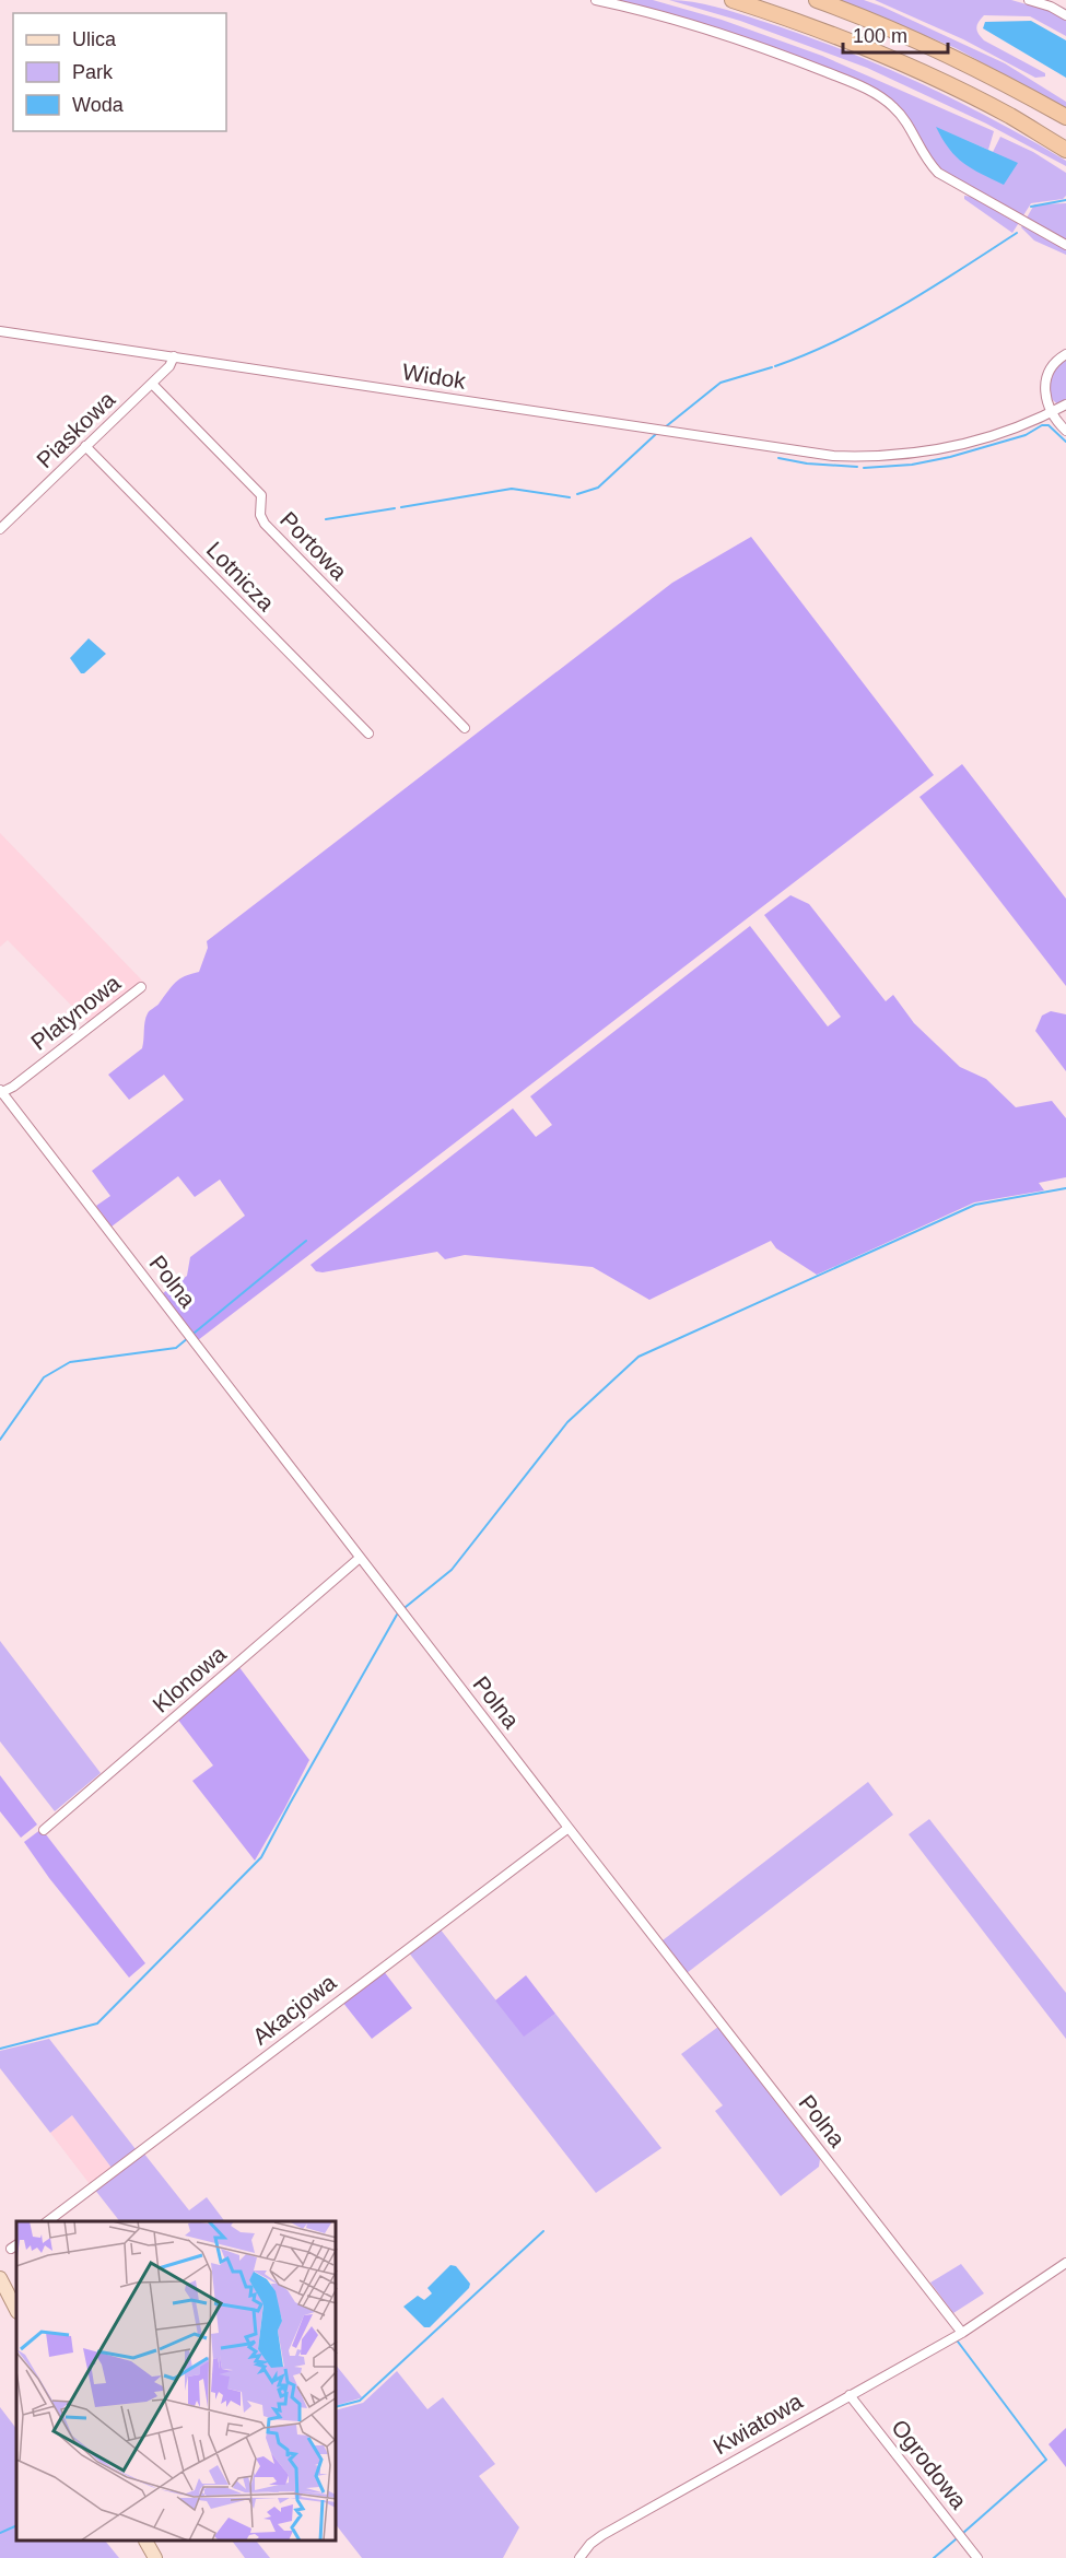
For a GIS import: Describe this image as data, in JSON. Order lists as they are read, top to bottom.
{
  "streets": {
    "street": [
      "Widok",
      "Piaskowa",
      "Portowa",
      "Lotnicza",
      "Platynowa",
      "Polna",
      "Klonowa",
      "Akacjowa",
      "Kwiatowa",
      "Ogrodowa"
    ]
  },
  "crossings": [
    ["Widok", "Piaskowa"],
    ["Piaskowa", "Portowa"],
    ["Piaskowa", "Lotnicza"],
    ["Platynowa", "Polna"],
    ["Polna", "Klonowa"],
    ["Polna", "Akacjowa"],
    ["Polna", "Kwiatowa"],
    ["Kwiatowa", "Ogrodowa"]
  ],
  "legend": ["Ulica", "Park", "Woda"],
  "scale_bar": "100 m"
}
